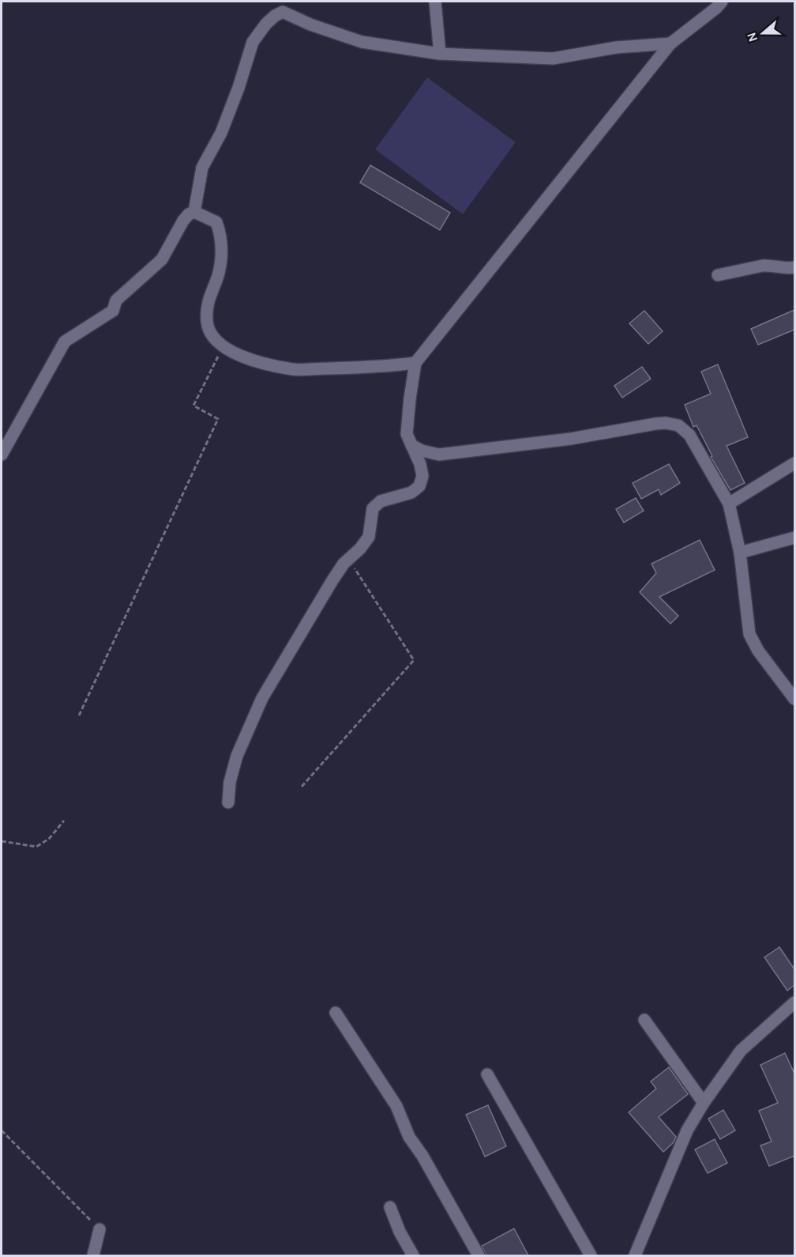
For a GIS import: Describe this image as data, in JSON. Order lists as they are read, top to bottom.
{
  "north": "left"
}
